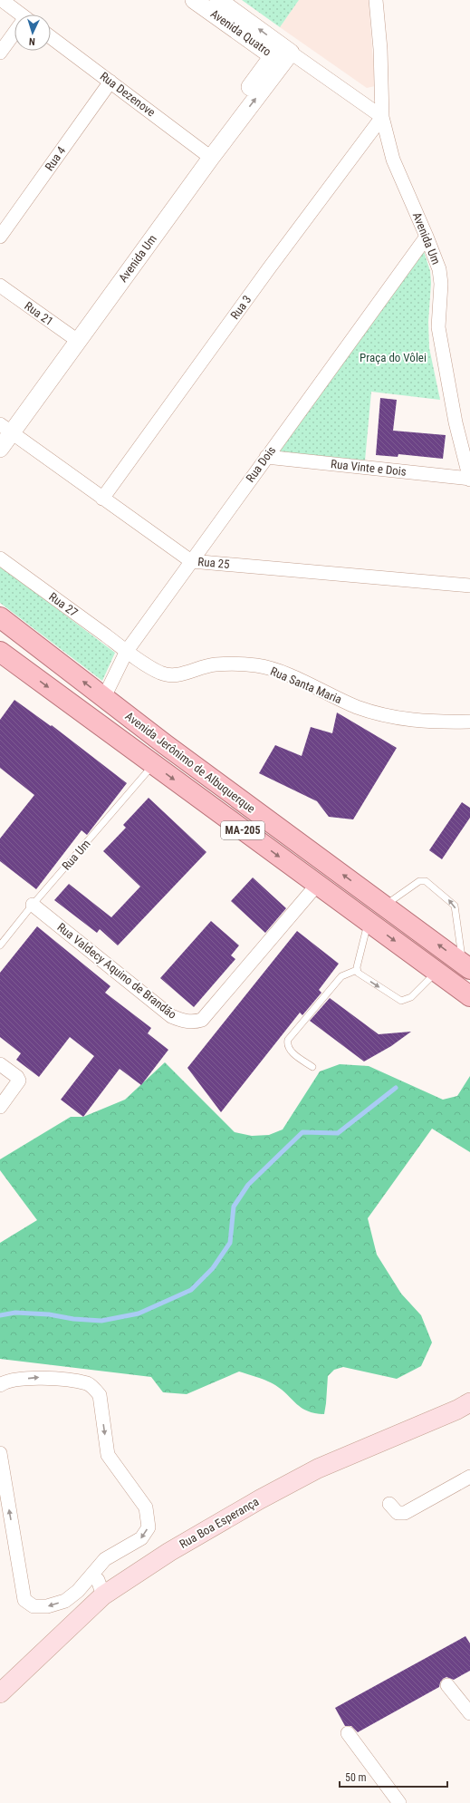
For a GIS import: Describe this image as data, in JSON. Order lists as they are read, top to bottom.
{
  "streets": {
    "main road": ["Avenida Jerônimo de Albuquerque", "MA-205", "Rua Boa Esperança"],
    "street": [
      "Avenida Quatro",
      "Rua Dezenove",
      "Rua 4",
      "Avenida Um",
      "Rua 3",
      "Rua 21",
      "Rua Dois",
      "Rua Vinte e Dois",
      "Rua 25",
      "Rua 27",
      "Rua Santa Maria",
      "Rua Valdecy Aquino de Brandão"
    ],
    "lane": ["Rua Um"]
  },
  "crossings": [
    ["Avenida Quatro", "Avenida Um"],
    ["Avenida Quatro", "Rua 3"],
    ["Rua Dezenove", "Rua 4"],
    ["Rua Dezenove", "Avenida Um"],
    ["Avenida Um", "Rua 3"],
    ["Avenida Um", "Rua 21"],
    ["Avenida Um", "Rua Dois"],
    ["Avenida Um", "Rua Vinte e Dois"],
    ["Avenida Um", "Rua 25"],
    ["Rua 3", "Rua 25"],
    ["Rua Dois", "Rua Vinte e Dois"],
    ["Rua Dois", "Rua 25"],
    ["Rua Dois", "Rua 27"],
    ["Rua Dois", "Rua Santa Maria"],
    ["Rua Dois", "Avenida Jerônimo de Albuquerque"],
    ["Rua 27", "Rua Santa Maria"],
    ["Avenida Jerônimo de Albuquerque", "Rua Um"],
    ["Avenida Jerônimo de Albuquerque", "Rua Valdecy Aquino de Brandão"],
    ["Rua Um", "Rua Valdecy Aquino de Brandão"]
  ],
  "parks": ["Praça do Vôlei"],
  "scale_bar": "50 m",
  "north": "bottom"
}
